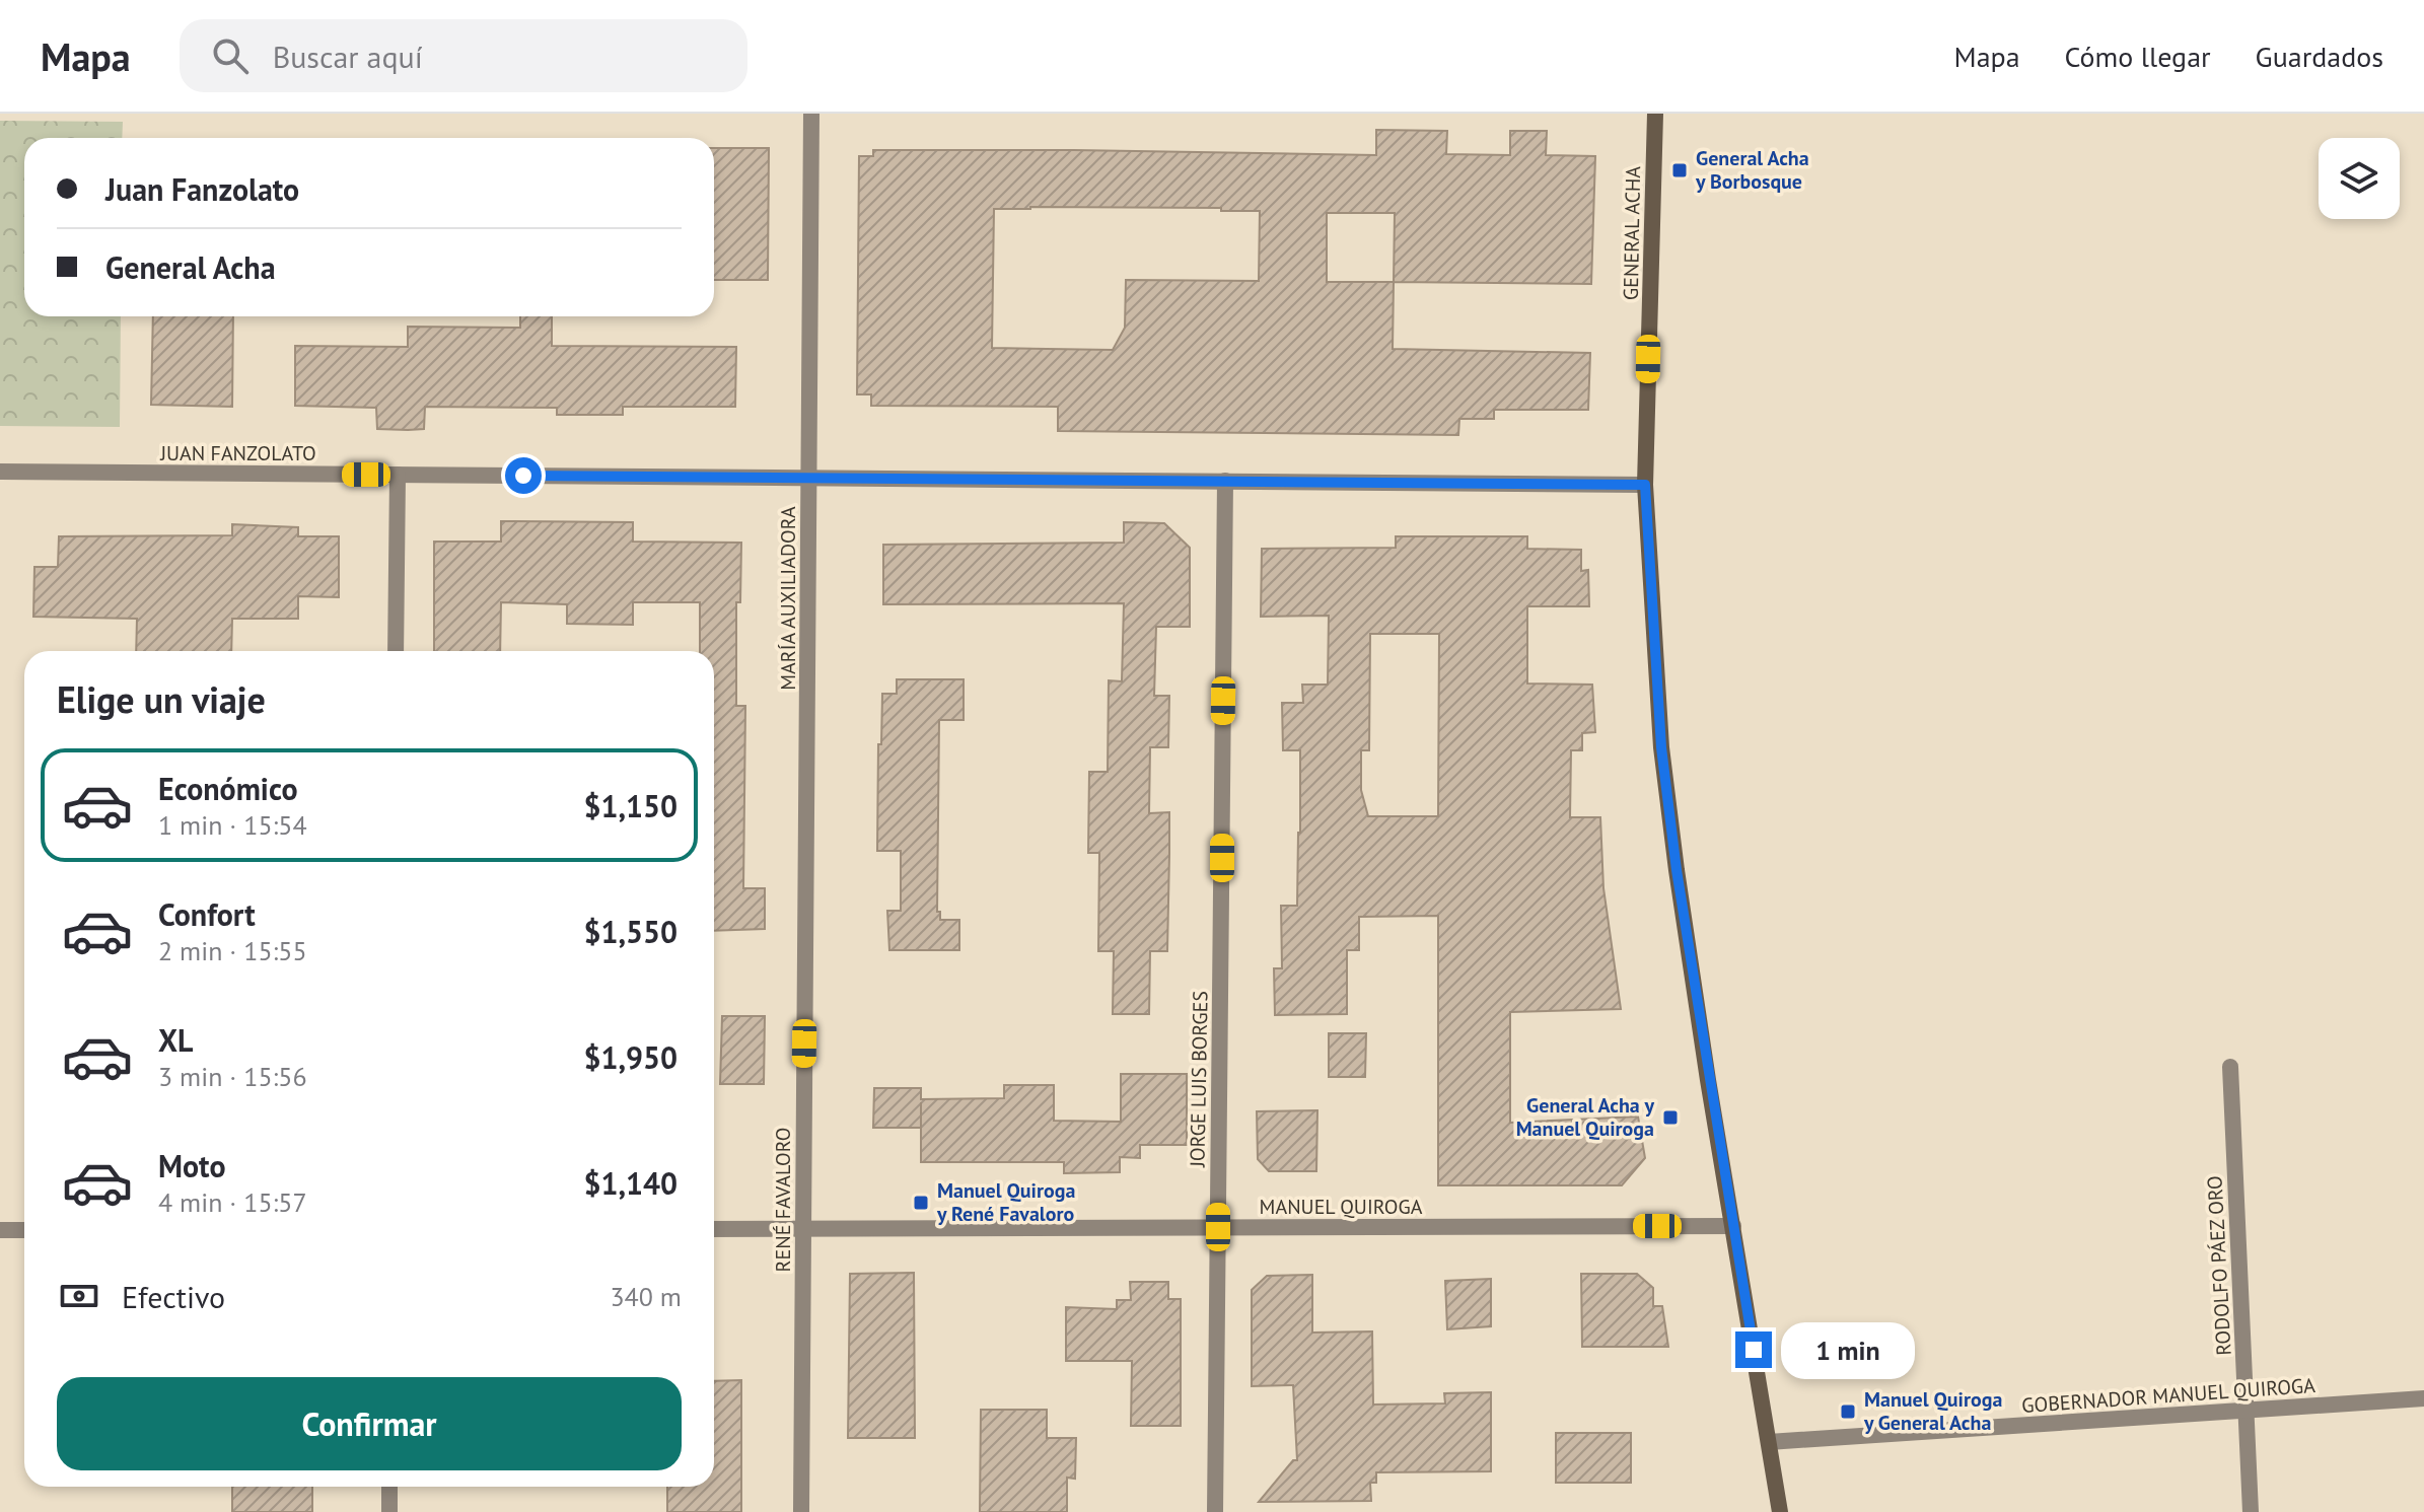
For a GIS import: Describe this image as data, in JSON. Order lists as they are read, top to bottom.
{
  "streets": {
    "main road": ["GENERAL ACHA"],
    "street": [
      "JUAN FANZOLATO",
      "MARÍA AUXILIADORA",
      "JORGE LUIS BORGES",
      "RENÉ FAVALORO",
      "MANUEL QUIROGA",
      "RODOLFO PÁEZ ORO",
      "GOBERNADOR MANUEL QUIROGA"
    ]
  },
  "crossings": [
    ["GENERAL ACHA", "JUAN FANZOLATO"],
    ["GENERAL ACHA", "MANUEL QUIROGA"],
    ["GENERAL ACHA", "GOBERNADOR MANUEL QUIROGA"],
    ["JUAN FANZOLATO", "MARÍA AUXILIADORA"],
    ["JUAN FANZOLATO", "JORGE LUIS BORGES"],
    ["MARÍA AUXILIADORA", "RENÉ FAVALORO"],
    ["JORGE LUIS BORGES", "MANUEL QUIROGA"],
    ["RENÉ FAVALORO", "MANUEL QUIROGA"],
    ["RODOLFO PÁEZ ORO", "GOBERNADOR MANUEL QUIROGA"]
  ],
  "places": {
    "transit": [
      "General Acha y Borbosque",
      "General Acha y Manuel Quiroga",
      "Manuel Quiroga y René Favaloro",
      "Manuel Quiroga y General Acha"
    ]
  },
  "page": {
    "header": "Mapa",
    "search": "Buscar aquí",
    "nav": ["Mapa", "Cómo llegar", "Guardados"],
    "banner": ["Juan Fanzolato", "General Acha"],
    "heading": "Elige un viaje",
    "list": [
      {
        "name": "Económico",
        "note": "1 min · 15:54",
        "value": "$1,150"
      },
      {
        "name": "Confort",
        "note": "2 min · 15:55",
        "value": "$1,550"
      },
      {
        "name": "XL",
        "note": "3 min · 15:56",
        "value": "$1,950"
      },
      {
        "name": "Moto",
        "note": "4 min · 15:57",
        "value": "$1,140"
      }
    ],
    "pay": ["Efectivo", "340 m"],
    "bubble": "1 min",
    "buttons": "Confirmar"
  }
}
